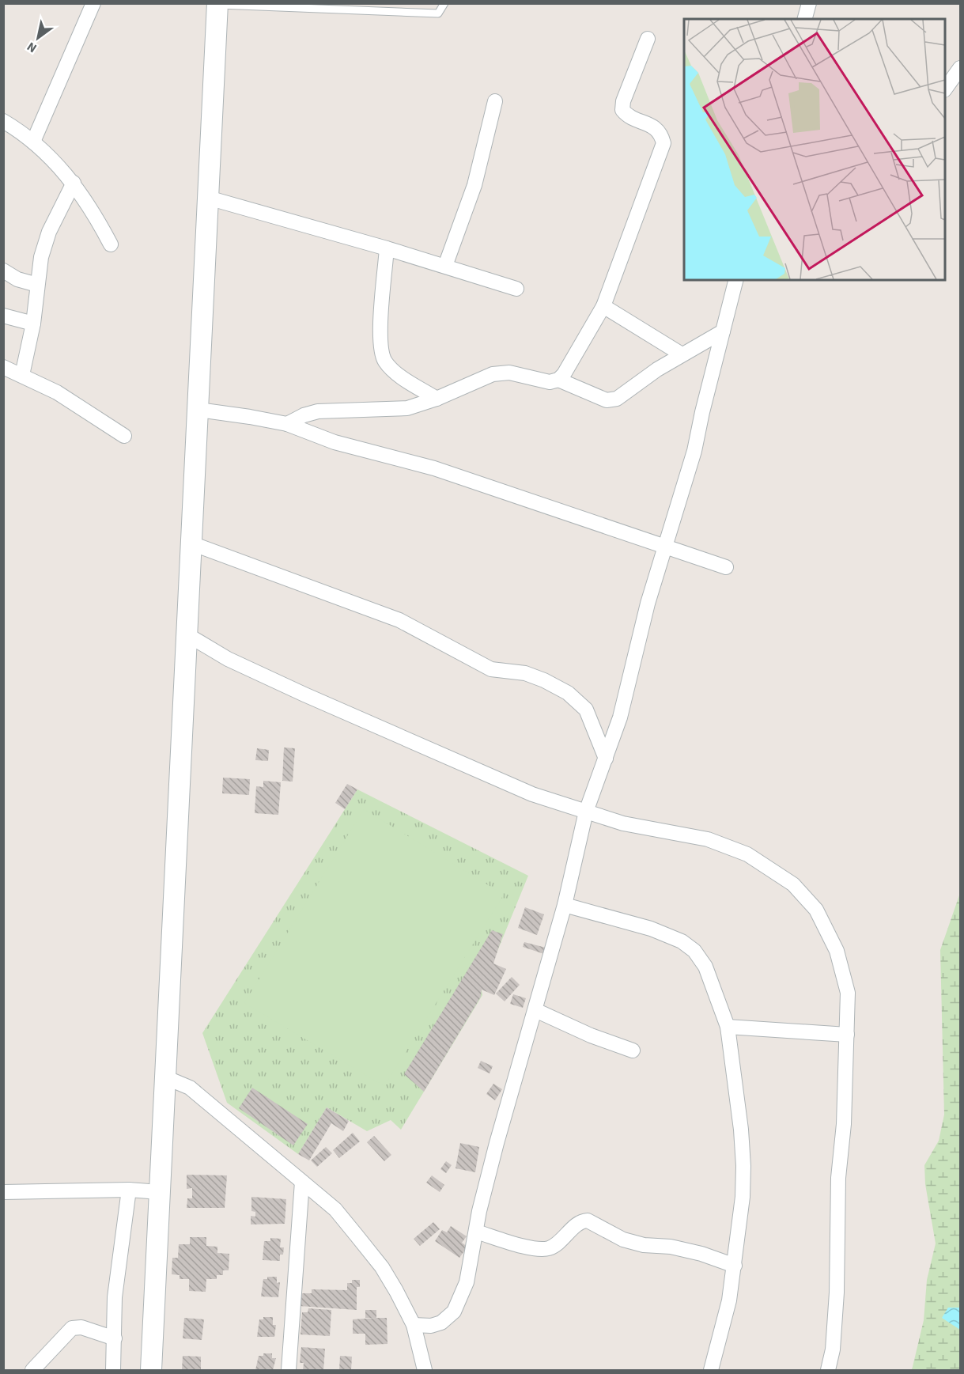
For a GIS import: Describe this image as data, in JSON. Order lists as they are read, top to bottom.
{
  "north": "bottom left"
}
